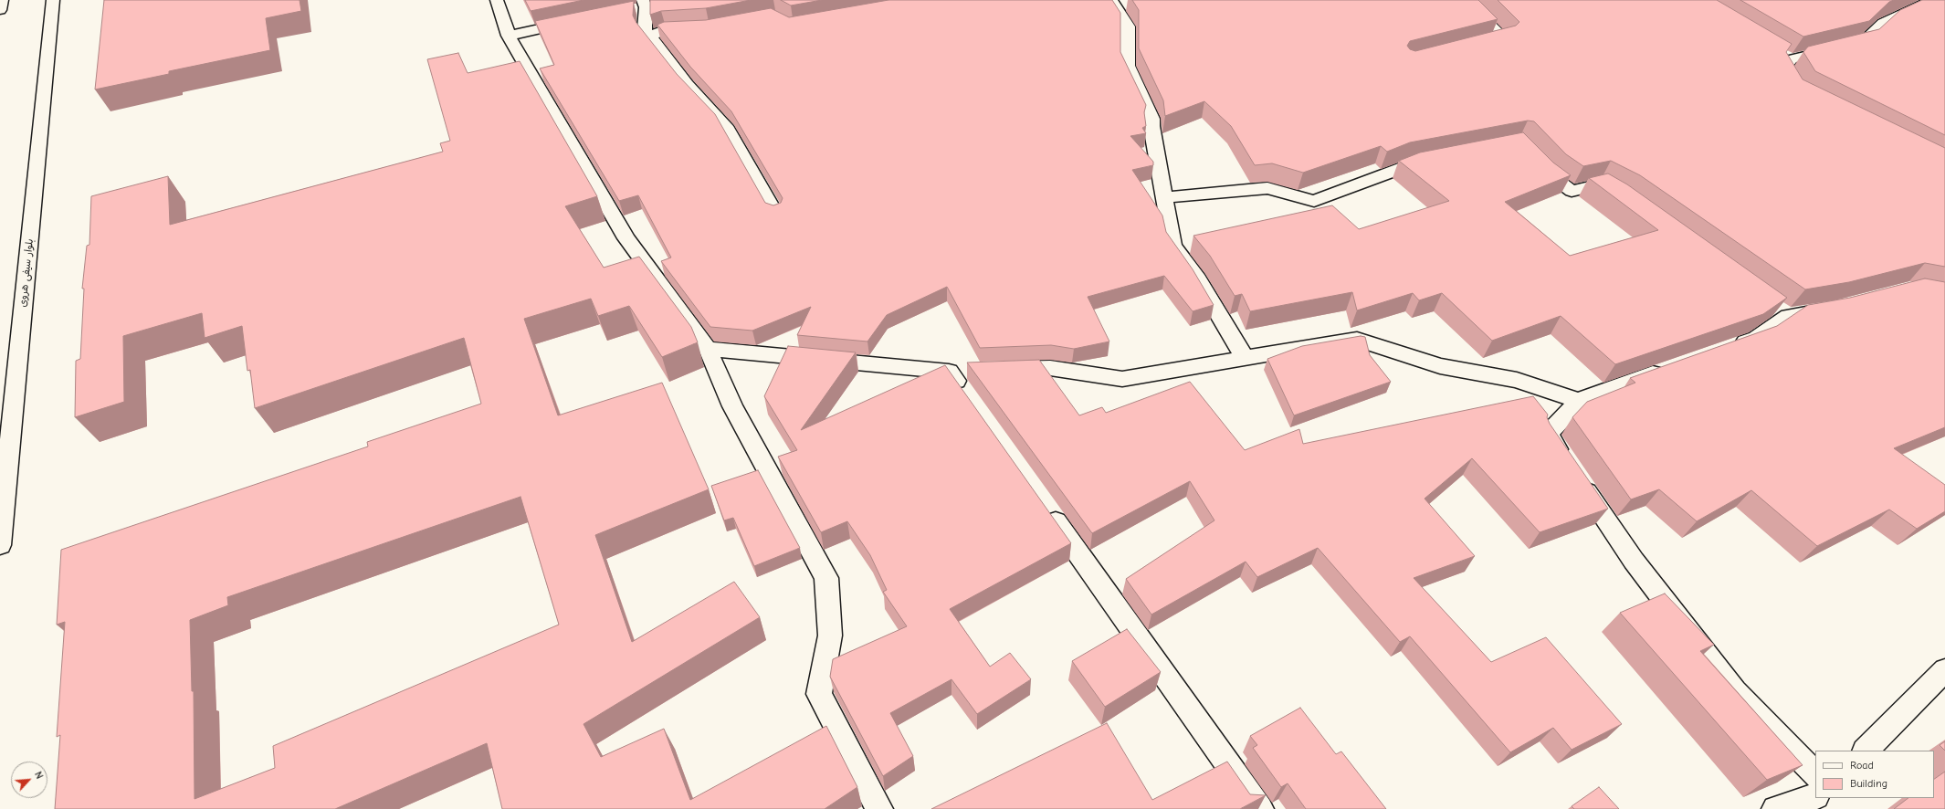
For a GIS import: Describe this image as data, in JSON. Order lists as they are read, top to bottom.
{
  "streets": {
    "street": ["بلوار سیفی هروی"]
  },
  "legend": ["Road", "Building"],
  "north": "top right"
}
